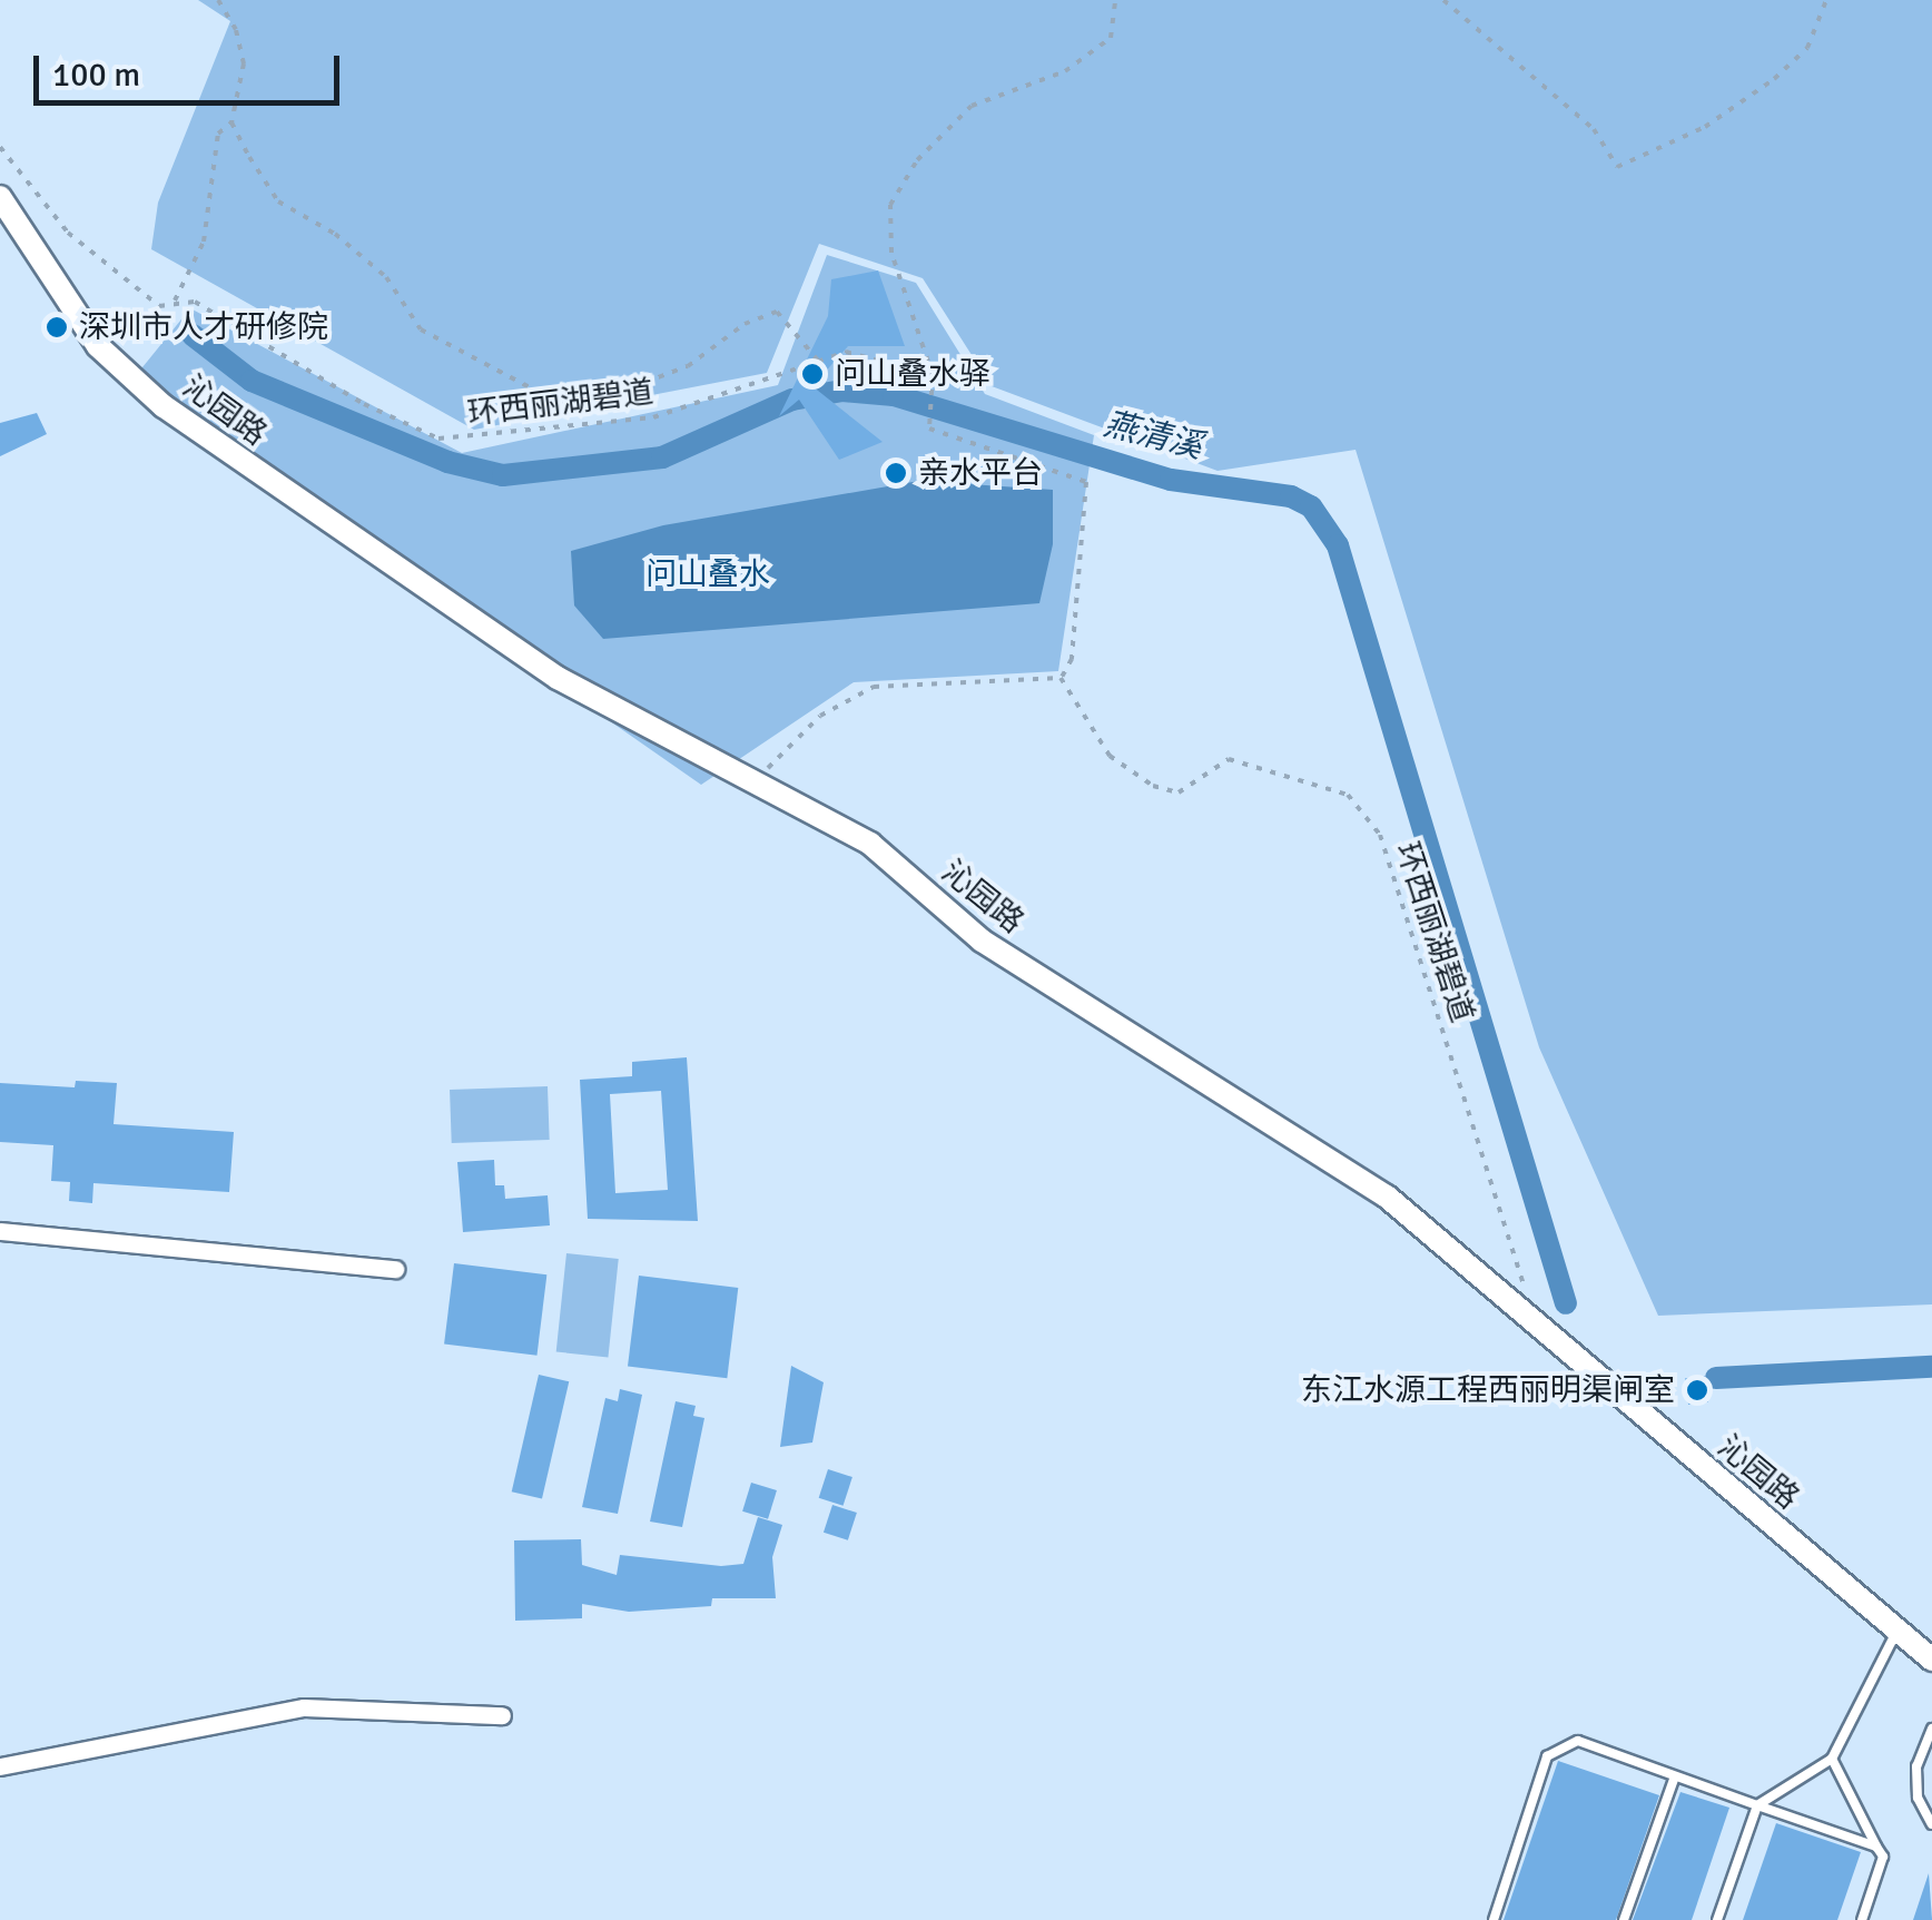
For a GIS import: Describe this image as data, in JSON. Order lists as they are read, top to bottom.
{
  "streets": {
    "street": ["沁园路"],
    "path": ["环西丽湖碧道"]
  },
  "water": ["燕清溪"],
  "parks": ["问山叠水"],
  "places": [
    "深圳市人才研修院",
    "问山叠水驿",
    "亲水平台",
    "东江水源工程西丽明渠闸室"
  ],
  "scale_bar": "100 m"
}
